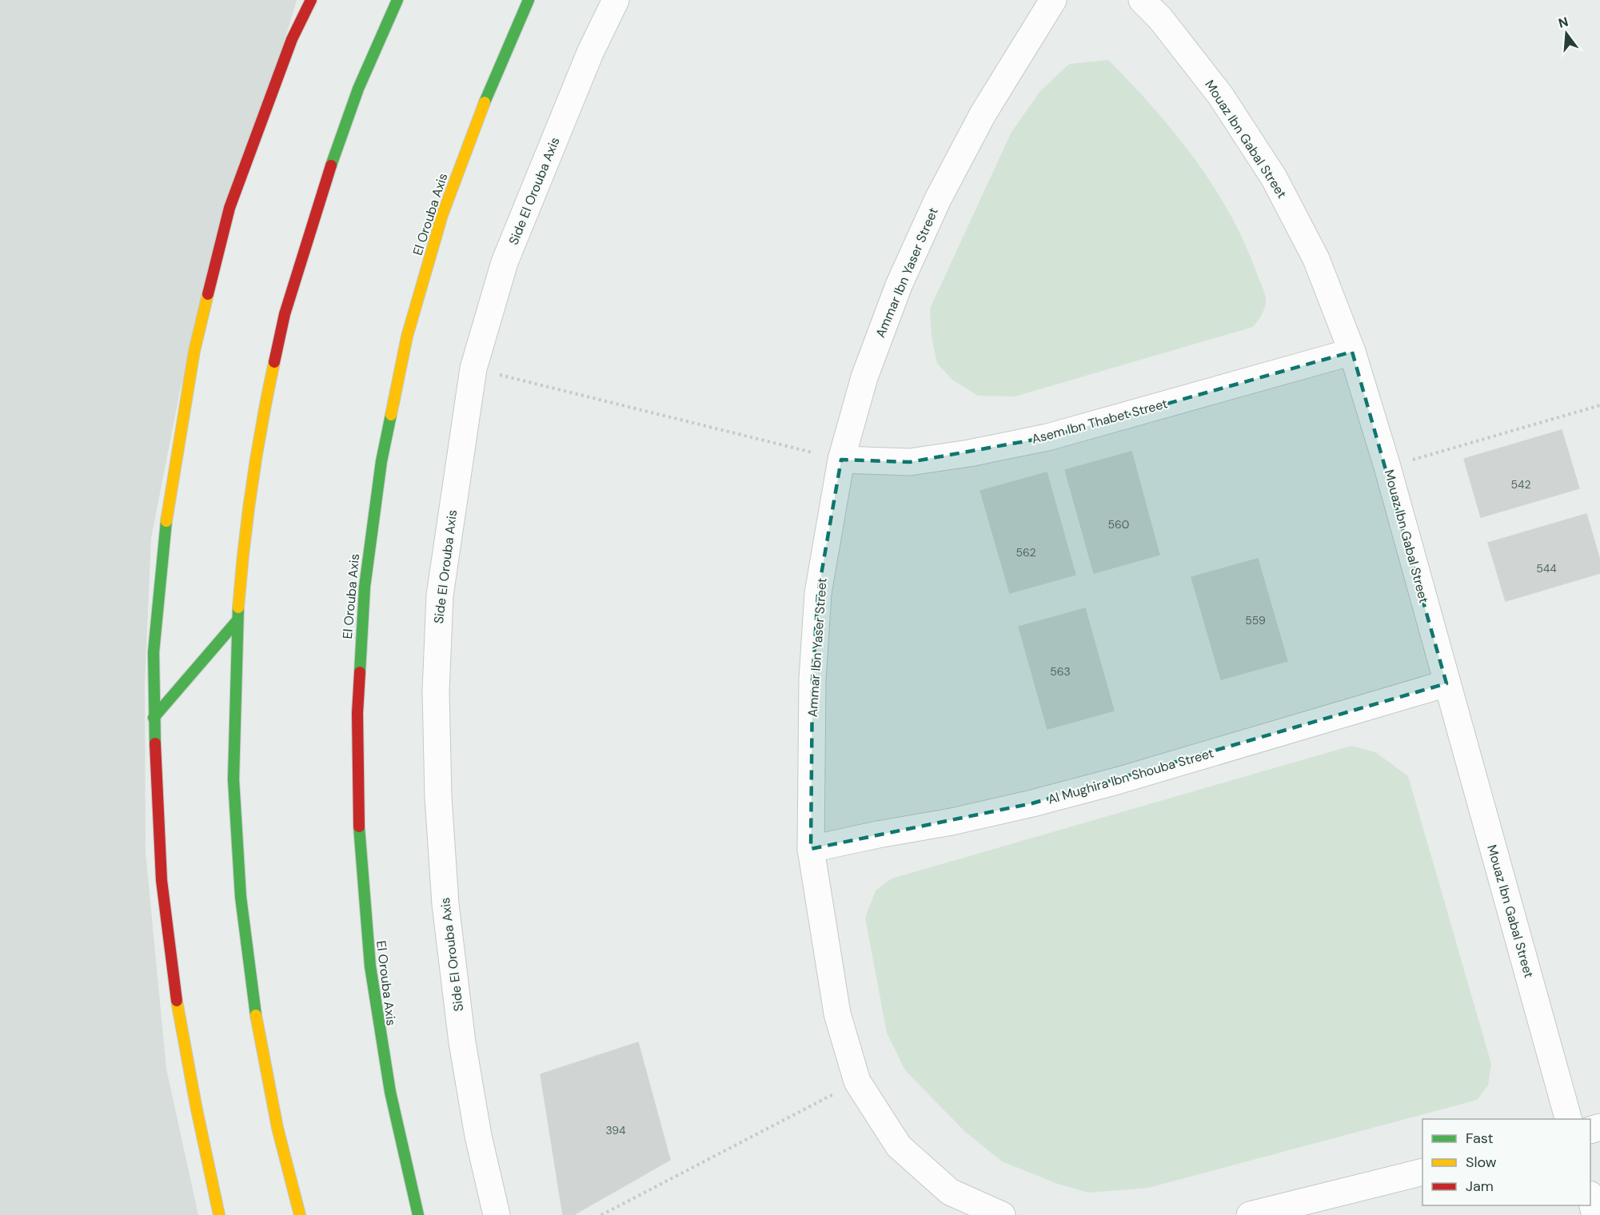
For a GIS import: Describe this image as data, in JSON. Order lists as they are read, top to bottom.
{
  "streets": {
    "main road": ["El Orouba Axis"],
    "street": [
      "Mouaz Ibn Gabal Street",
      "Side El Orouba Axis",
      "Ammar Ibn Yaser Street",
      "Asem Ibn Thabet Street",
      "Al Mughira Ibn Shouba Street"
    ]
  },
  "crossings": [
    ["Mouaz Ibn Gabal Street", "Asem Ibn Thabet Street"],
    ["Mouaz Ibn Gabal Street", "Al Mughira Ibn Shouba Street"],
    ["Ammar Ibn Yaser Street", "Asem Ibn Thabet Street"],
    ["Ammar Ibn Yaser Street", "Al Mughira Ibn Shouba Street"]
  ],
  "house_numbers": [
    "542",
    "560",
    "562",
    "544",
    "559",
    "563",
    "394"
  ],
  "legend": ["Fast", "Slow", "Jam"],
  "north": "top"
}
